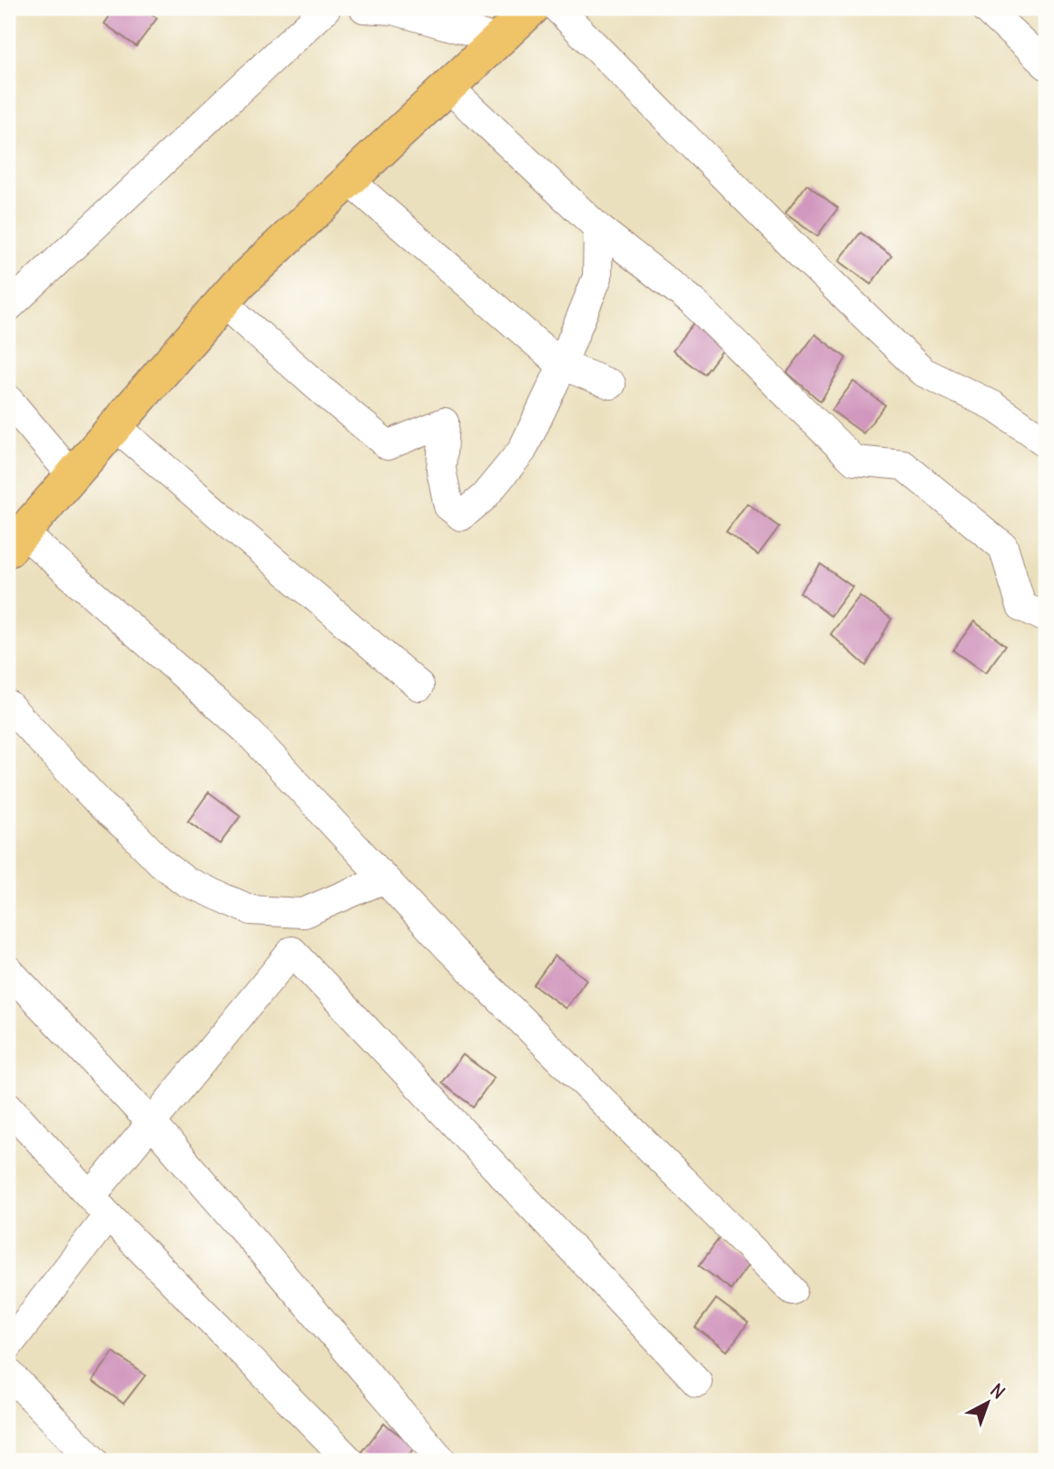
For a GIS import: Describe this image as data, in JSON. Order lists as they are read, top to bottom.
{
  "north": "top right"
}
